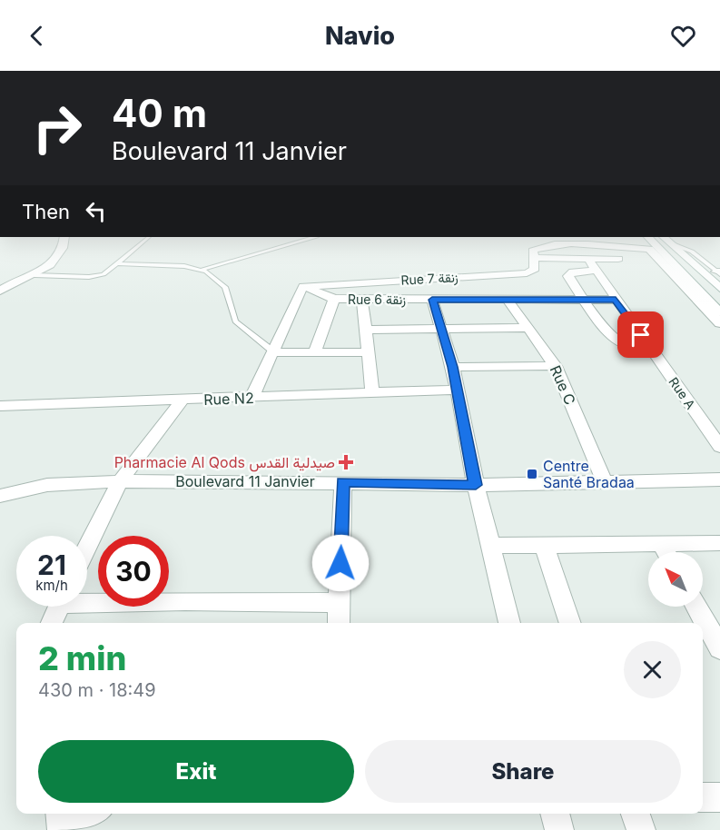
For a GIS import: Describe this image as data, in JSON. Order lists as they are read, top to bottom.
{
  "streets": {
    "street": [
      "Rue 7 زنقة",
      "Rue 6 زنقة",
      "Rue C",
      "Rue A",
      "Rue N2",
      "Boulevard 11 Janvier"
    ]
  },
  "crossings": [
    ["Rue 6 زنقة", "Rue C"],
    ["Rue 6 زنقة", "Rue A"],
    ["Rue C", "Boulevard 11 Janvier"]
  ],
  "places": {
    "health": ["Pharmacie Al Qods صيدلية القدس"],
    "transit": ["Centre Santé Bradaa"]
  },
  "north": "top left",
  "page": {
    "header": "Navio",
    "turn": ["40 m", "Boulevard 11 Janvier"],
    "then": "Then",
    "speed": "21 km/h",
    "limit": "30",
    "heading": ["2 min", "430 m · 18:49"],
    "buttons": ["Exit", "Share"]
  }
}
